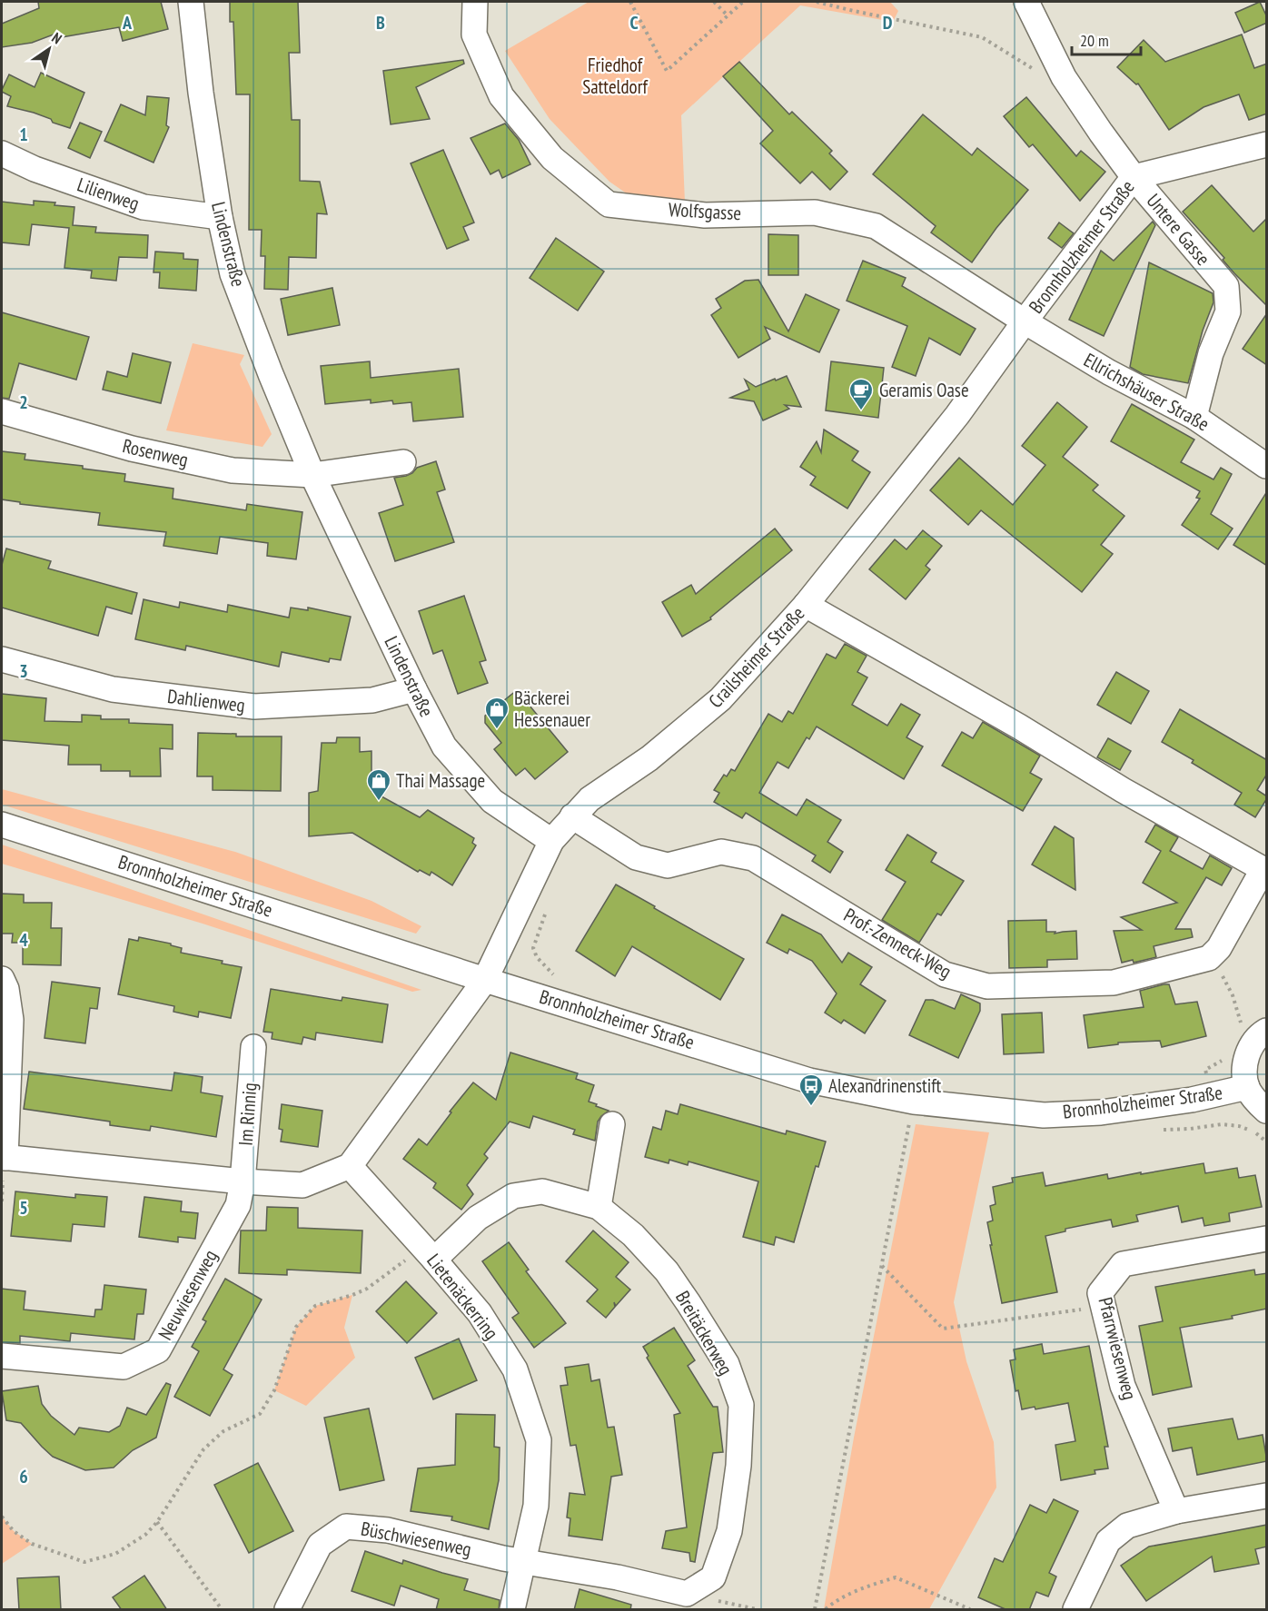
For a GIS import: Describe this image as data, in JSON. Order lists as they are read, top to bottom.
{
  "streets": {
    "street": [
      "Lilienweg",
      "Wolfsgasse",
      "Untere Gasse",
      "Lindenstraße",
      "Bronnholzheimer Straße",
      "Ellrichshäuser Straße",
      "Rosenweg",
      "Crailsheimer Straße",
      "Dahlienweg",
      "Prof.-Zenneck-Weg",
      "Im Rinnig",
      "Neuwiesenweg",
      "Lietenäckerring",
      "Breitäckerweg",
      "Pfarrwiesenweg",
      "Büschwiesenweg"
    ]
  },
  "crossings": [
    ["Lilienweg", "Lindenstraße"],
    ["Wolfsgasse", "Bronnholzheimer Straße"],
    ["Wolfsgasse", "Ellrichshäuser Straße"],
    ["Wolfsgasse", "Crailsheimer Straße"],
    ["Untere Gasse", "Bronnholzheimer Straße"],
    ["Untere Gasse", "Ellrichshäuser Straße"],
    ["Lindenstraße", "Rosenweg"],
    ["Lindenstraße", "Crailsheimer Straße"],
    ["Lindenstraße", "Dahlienweg"],
    ["Bronnholzheimer Straße", "Ellrichshäuser Straße"],
    ["Bronnholzheimer Straße", "Crailsheimer Straße"],
    ["Ellrichshäuser Straße", "Crailsheimer Straße"],
    ["Crailsheimer Straße", "Prof.-Zenneck-Weg"],
    ["Im Rinnig", "Neuwiesenweg"],
    ["Lietenäckerring", "Breitäckerweg"],
    ["Lietenäckerring", "Büschwiesenweg"],
    ["Breitäckerweg", "Büschwiesenweg"]
  ],
  "parks": ["Friedhof Satteldorf"],
  "places": {
    "cafe": ["Geramis Oase"],
    "shop": ["Bäckerei Hessenauer", "Thai Massage"],
    "bus stop": ["Alexandrinenstift"]
  },
  "scale_bar": "20 m",
  "north": "top right",
  "grid": {
    "columns": [
      "A",
      "B",
      "C",
      "D"
    ],
    "rows": [
      "1",
      "2",
      "3",
      "4",
      "5",
      "6"
    ]
  }
}
